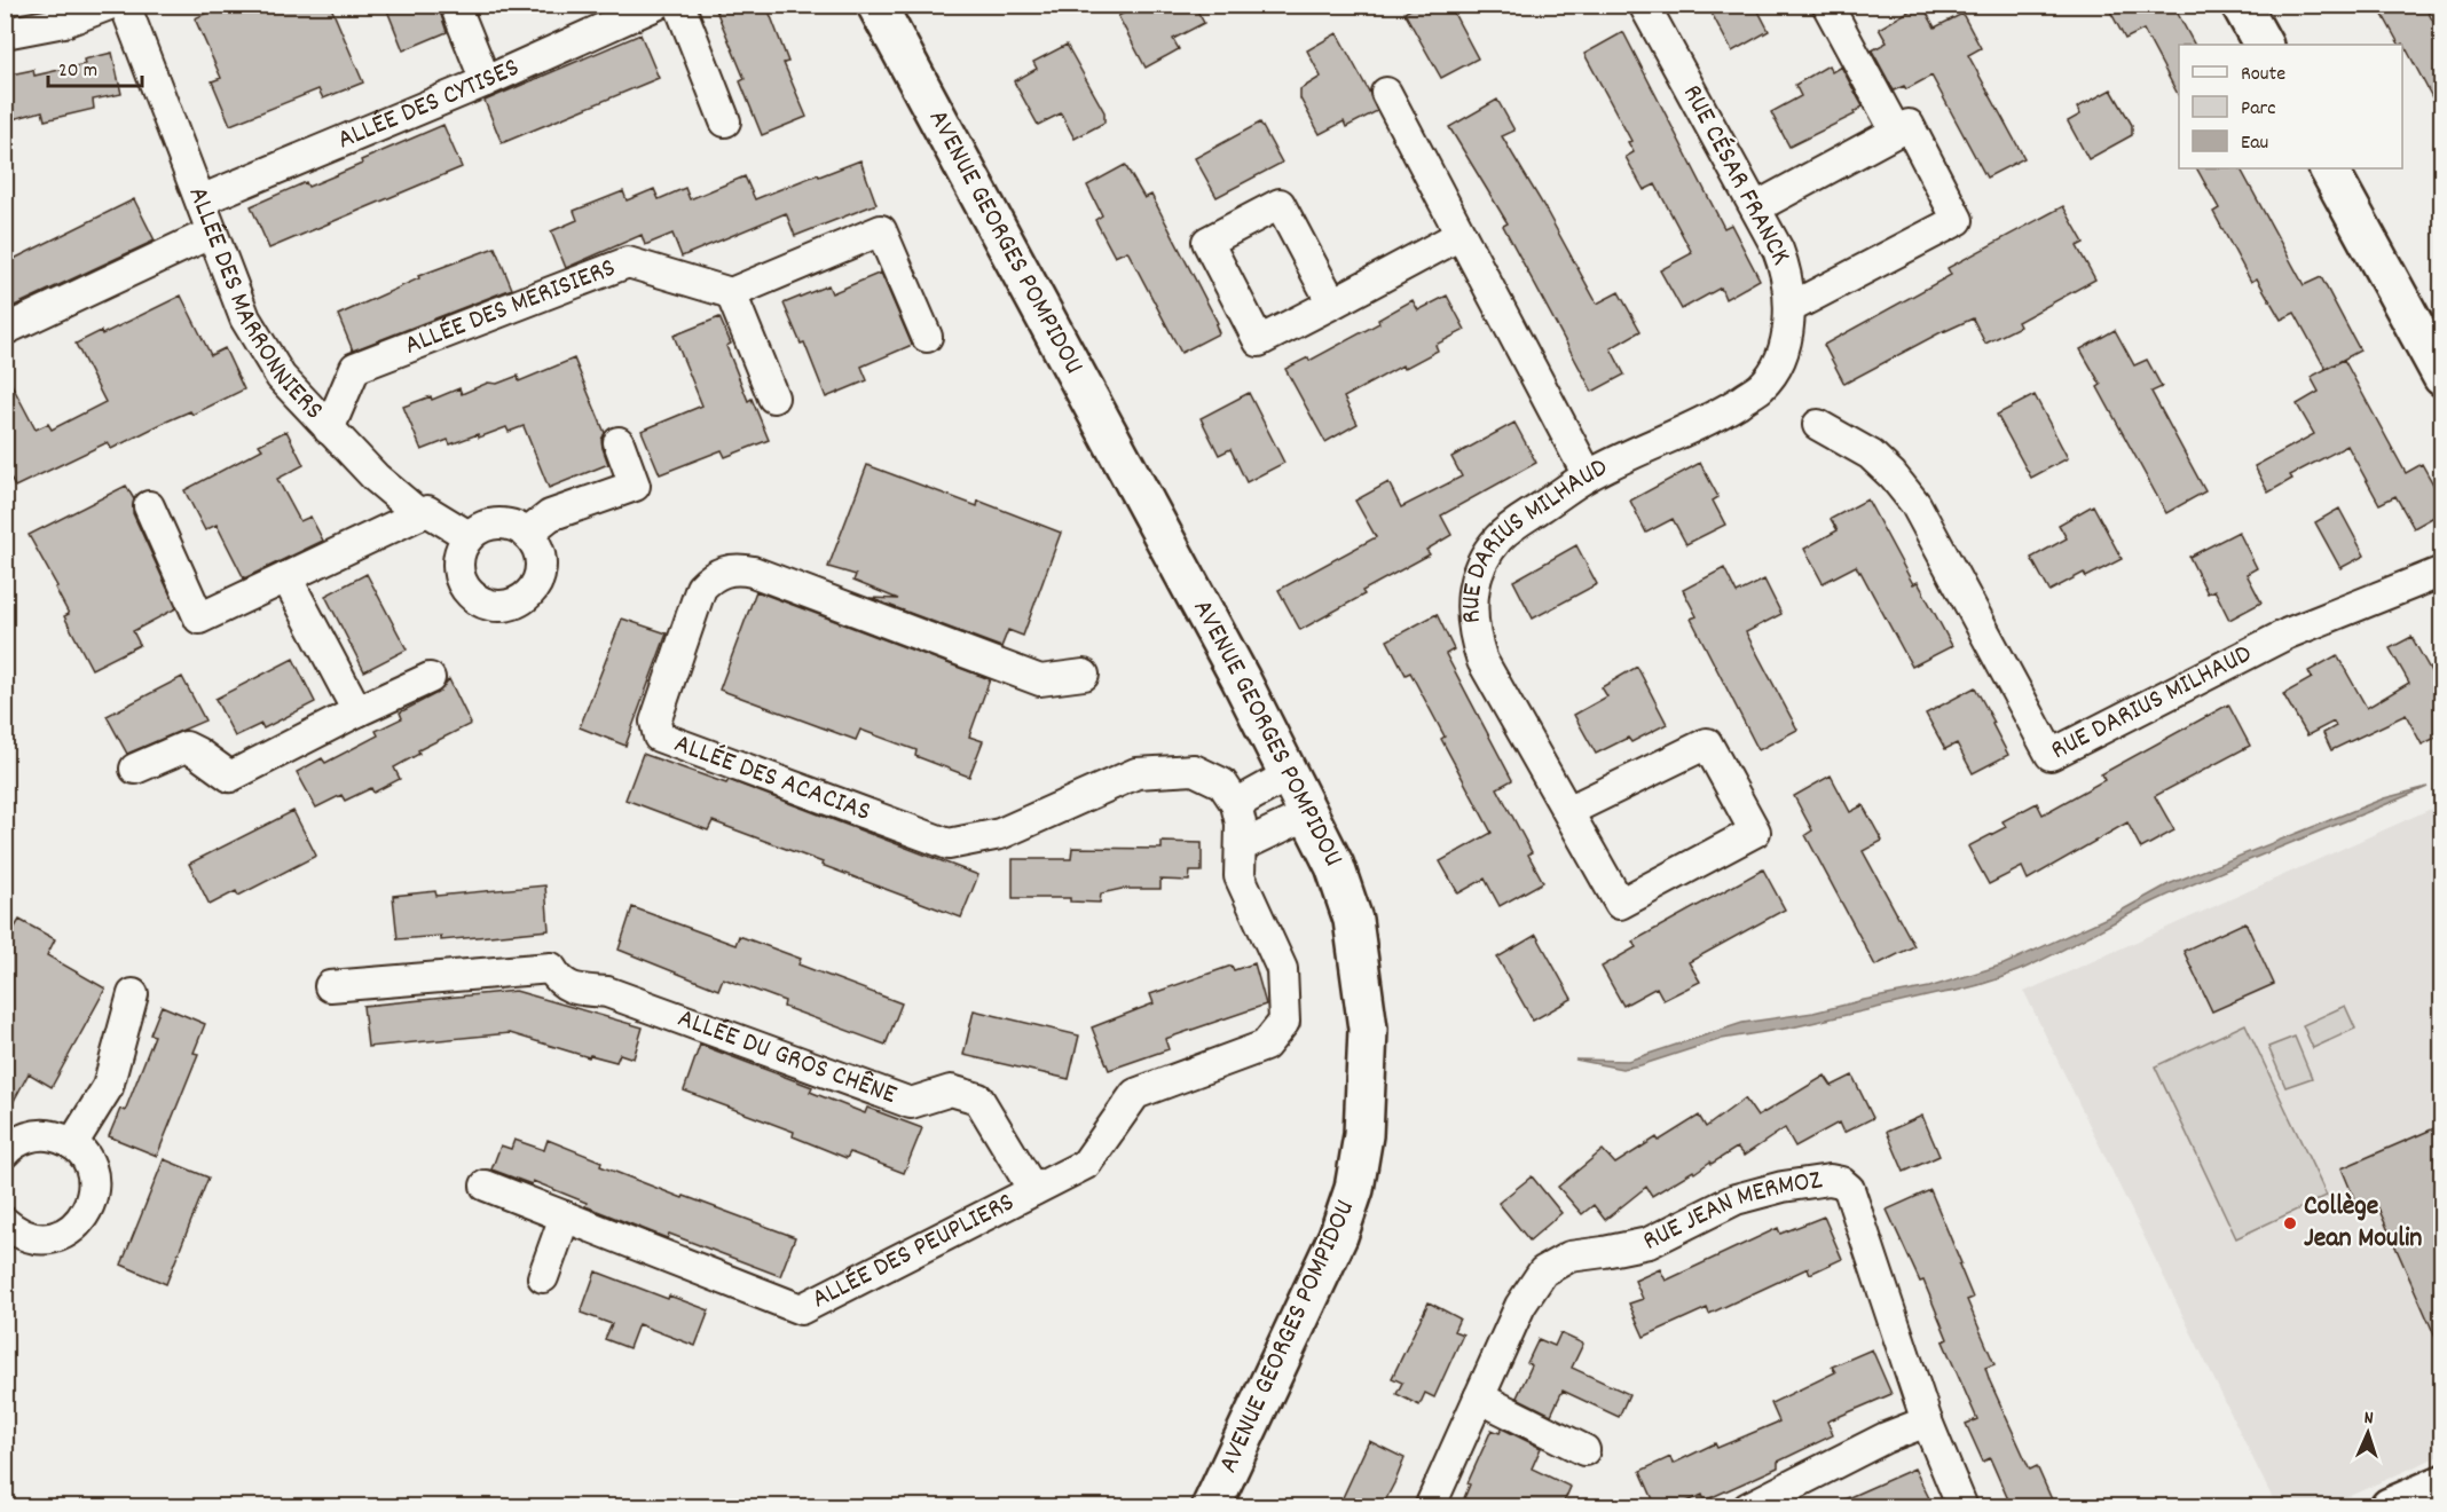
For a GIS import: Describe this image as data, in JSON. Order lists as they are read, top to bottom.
{
  "streets": {
    "street": [
      "ALLÉE DES CYTISES",
      "RUE CÉSAR FRANCK",
      "AVENUE GEORGES POMPIDOU",
      "ALLÉE DES MARRONNIERS",
      "ALLÉE DES MERISIERS",
      "RUE DARIUS MILHAUD",
      "ALLÉE DES ACACIAS",
      "ALLÉE DU GROS CHÊNE",
      "RUE JEAN MERMOZ",
      "ALLÉE DES PEUPLIERS"
    ]
  },
  "crossings": [
    ["ALLÉE DES CYTISES", "ALLÉE DES MARRONNIERS"],
    ["RUE CÉSAR FRANCK", "RUE DARIUS MILHAUD"],
    ["ALLÉE DES MARRONNIERS", "ALLÉE DES MERISIERS"],
    ["ALLÉE DU GROS CHÊNE", "ALLÉE DES PEUPLIERS"]
  ],
  "places": ["Collège Jean Moulin"],
  "legend": ["Route", "Parc", "Eau"],
  "scale_bar": "20 m",
  "north": "top"
}
